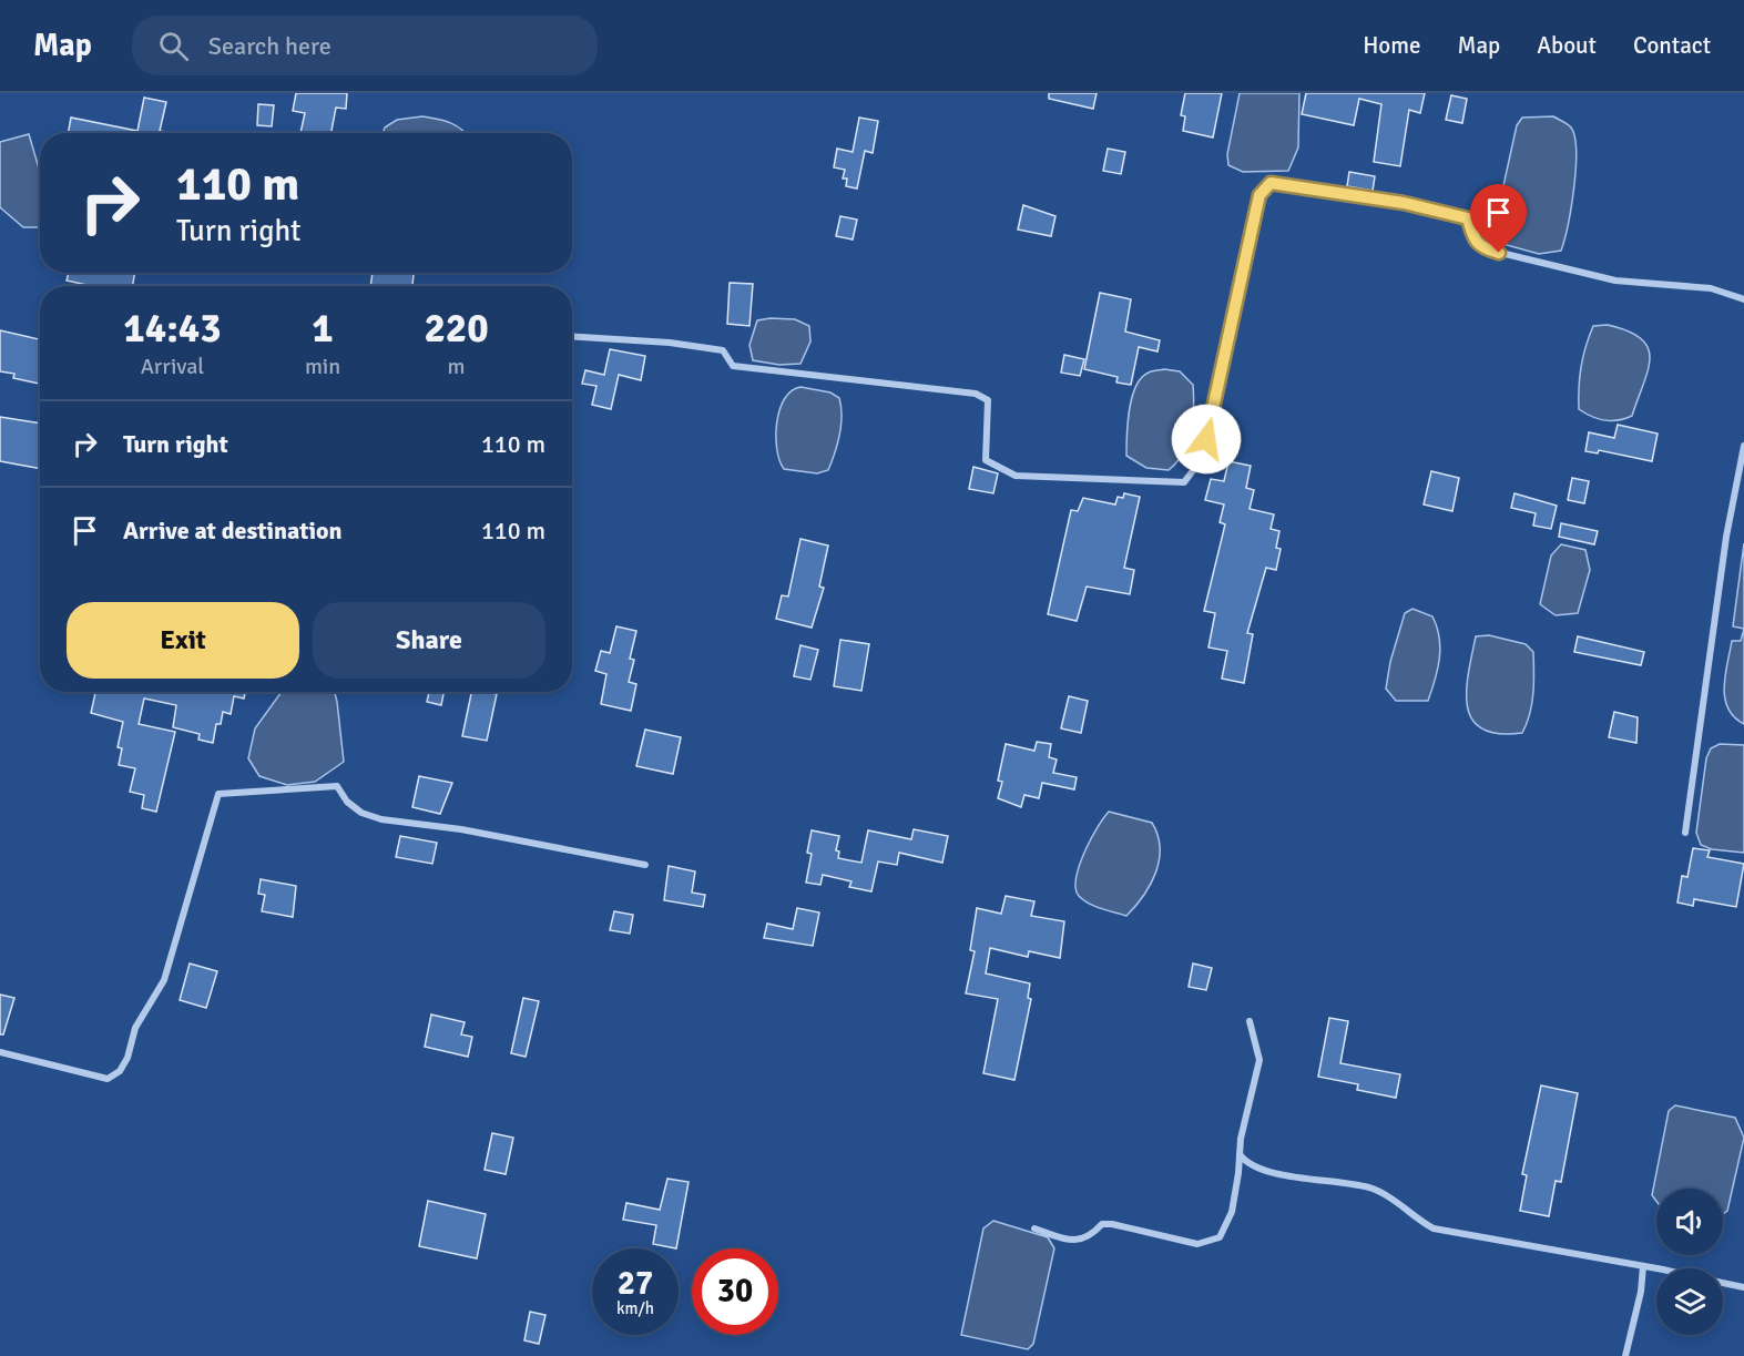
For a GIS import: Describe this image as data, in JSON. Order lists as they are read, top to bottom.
{
  "page": {
    "header": "Map",
    "search": "Search here",
    "nav": [
      "Home",
      "Map",
      "About",
      "Contact"
    ],
    "turn": ["110 m", "Turn right"],
    "eta": [
      "14:43",
      "Arrival",
      "1",
      "min",
      "220",
      "m"
    ],
    "list": [
      {
        "name": "Turn right",
        "value": "110 m"
      },
      {
        "name": "Arrive at destination",
        "value": "110 m"
      }
    ],
    "buttons": ["Exit", "Share"],
    "speed": "27 km/h",
    "limit": "30"
  }
}
